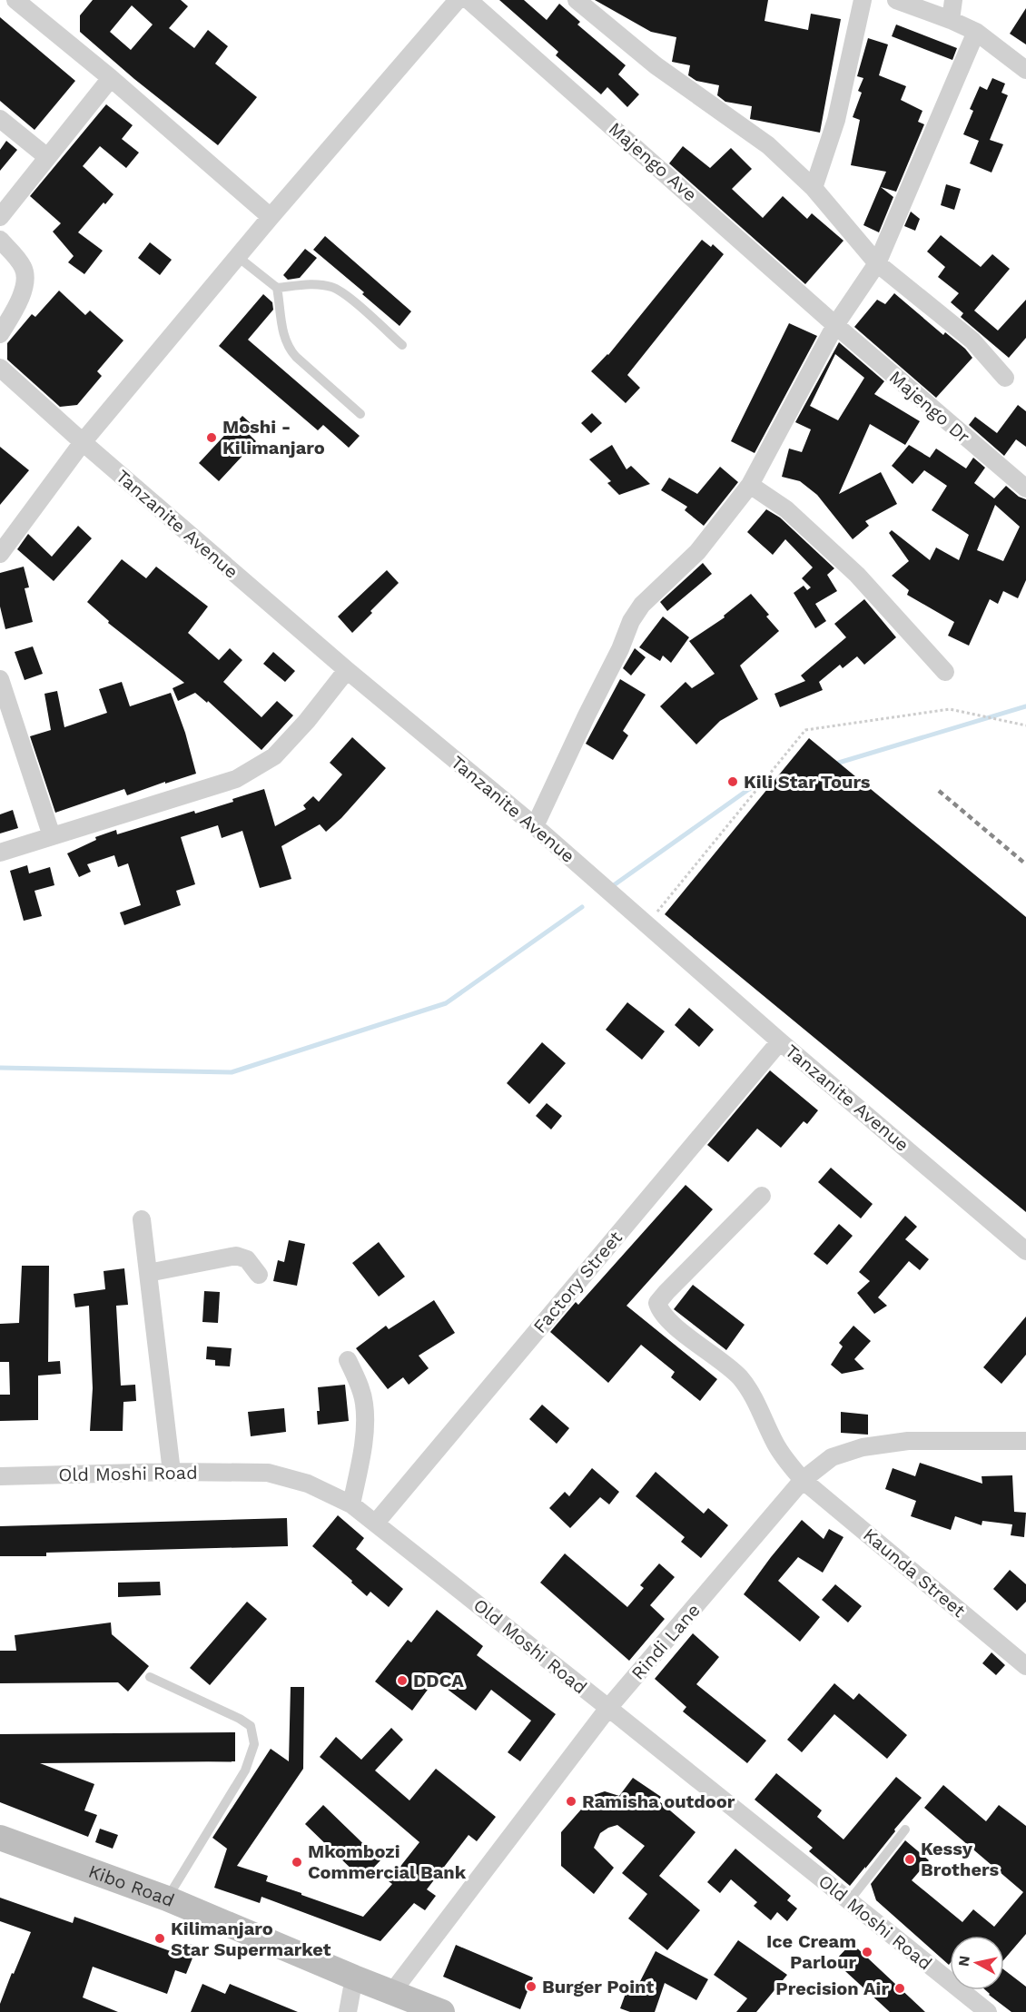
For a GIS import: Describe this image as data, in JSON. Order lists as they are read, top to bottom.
{
  "streets": {
    "main road": ["Kibo Road"],
    "street": [
      "Majengo Ave",
      "Majengo Dr",
      "Tanzanite Avenue",
      "Factory Street",
      "Old Moshi Road",
      "Kaunda Street",
      "Rindi Lane"
    ]
  },
  "crossings": [
    ["Majengo Ave", "Majengo Dr"],
    ["Tanzanite Avenue", "Factory Street"],
    ["Factory Street", "Old Moshi Road"],
    ["Old Moshi Road", "Rindi Lane"],
    ["Kaunda Street", "Rindi Lane"],
    ["Rindi Lane", "Kibo Road"]
  ],
  "places": [
    "Moshi - Kilimanjaro",
    "Kili Star Tours",
    "DDCA",
    "Ramisha outdoor",
    "Kessy Brothers",
    "Mkombozi Commercial Bank",
    "Kilimanjaro Star Supermarket",
    "Ice Cream Parlour",
    "Burger Point",
    "Precision Air"
  ],
  "north": "left"
}
